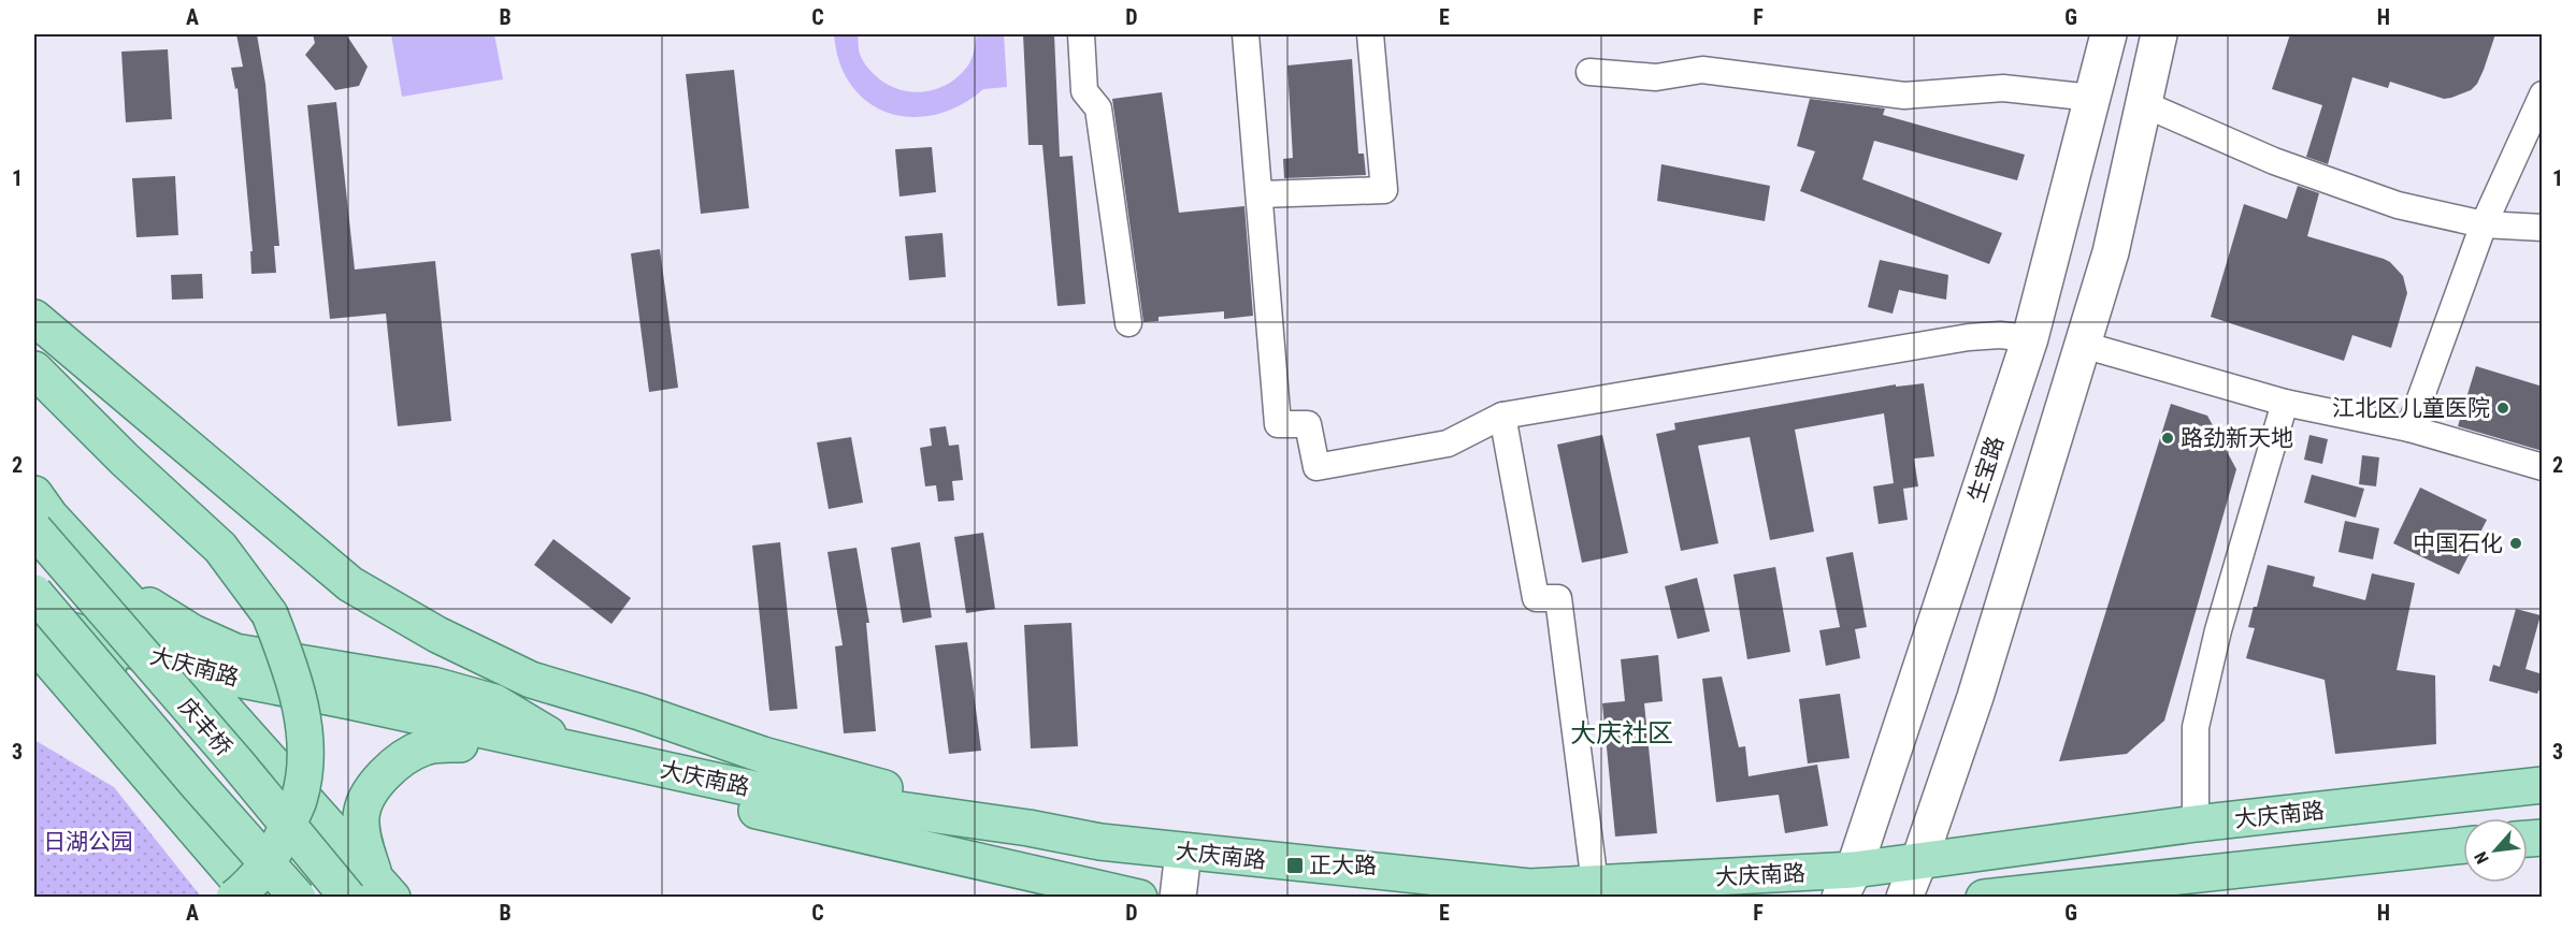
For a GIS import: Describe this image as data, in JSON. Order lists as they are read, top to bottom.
{
  "streets": {
    "main road": ["生宝路", "大庆南路", "庆丰桥"]
  },
  "crossings": [
    ["生宝路", "大庆南路"]
  ],
  "districts": ["大庆社区"],
  "parks": ["日湖公园"],
  "places": {
    "other": ["江北区儿童医院", "路劲新天地", "中国石化"],
    "transit": ["正大路"]
  },
  "north": "bottom left",
  "grid": {
    "columns": [
      "A",
      "B",
      "C",
      "D",
      "E",
      "F",
      "G",
      "H"
    ],
    "rows": ["1", "2", "3"]
  }
}
